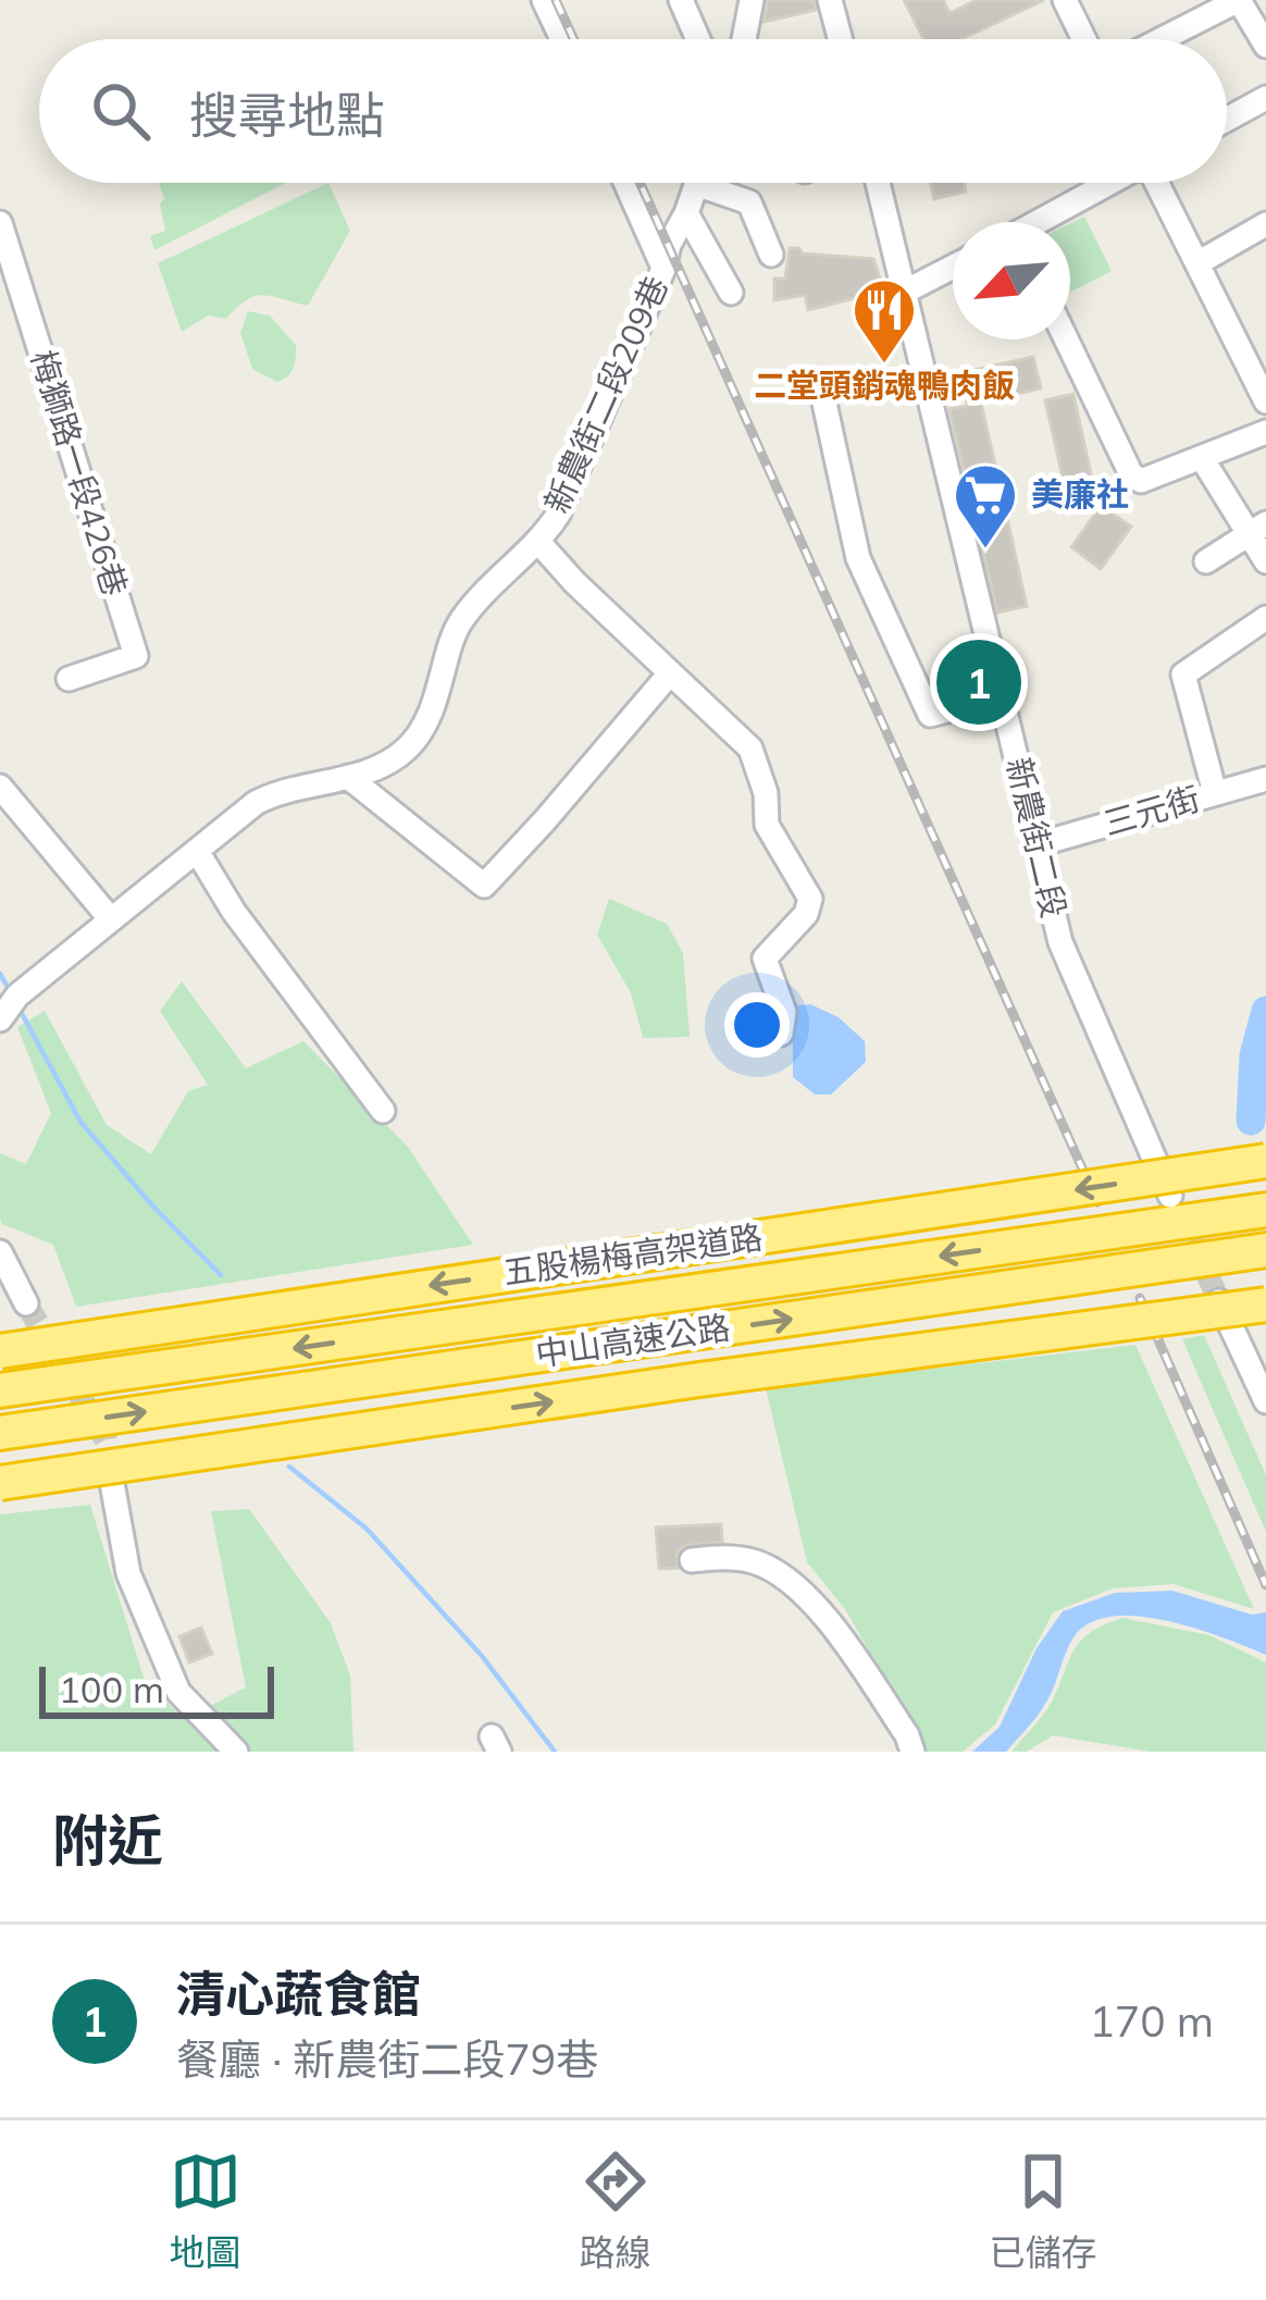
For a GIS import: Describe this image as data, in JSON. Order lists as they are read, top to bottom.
{
  "streets": {
    "highway": ["五股楊梅高架道路", "中山高速公路"],
    "street": [
      "新農街二段209巷",
      "梅獅路一段426巷",
      "三元街",
      "新農街二段"
    ]
  },
  "crossings": [
    ["三元街", "新農街二段"]
  ],
  "places": {
    "restaurant": ["二堂頭銷魂鴨肉飯"],
    "supermarket": ["美廉社"]
  },
  "scale_bar": "100 m",
  "north": "bottom left",
  "page": {
    "search": "搜尋地點",
    "pins": "1",
    "scale": "100 m",
    "heading": "附近",
    "list": [
      {
        "mark": "1",
        "name": "清心蔬食館",
        "note": "餐廳 · 新農街二段79巷",
        "value": "170 m"
      }
    ],
    "nav": ["地圖", "路線", "已儲存"]
  }
}
